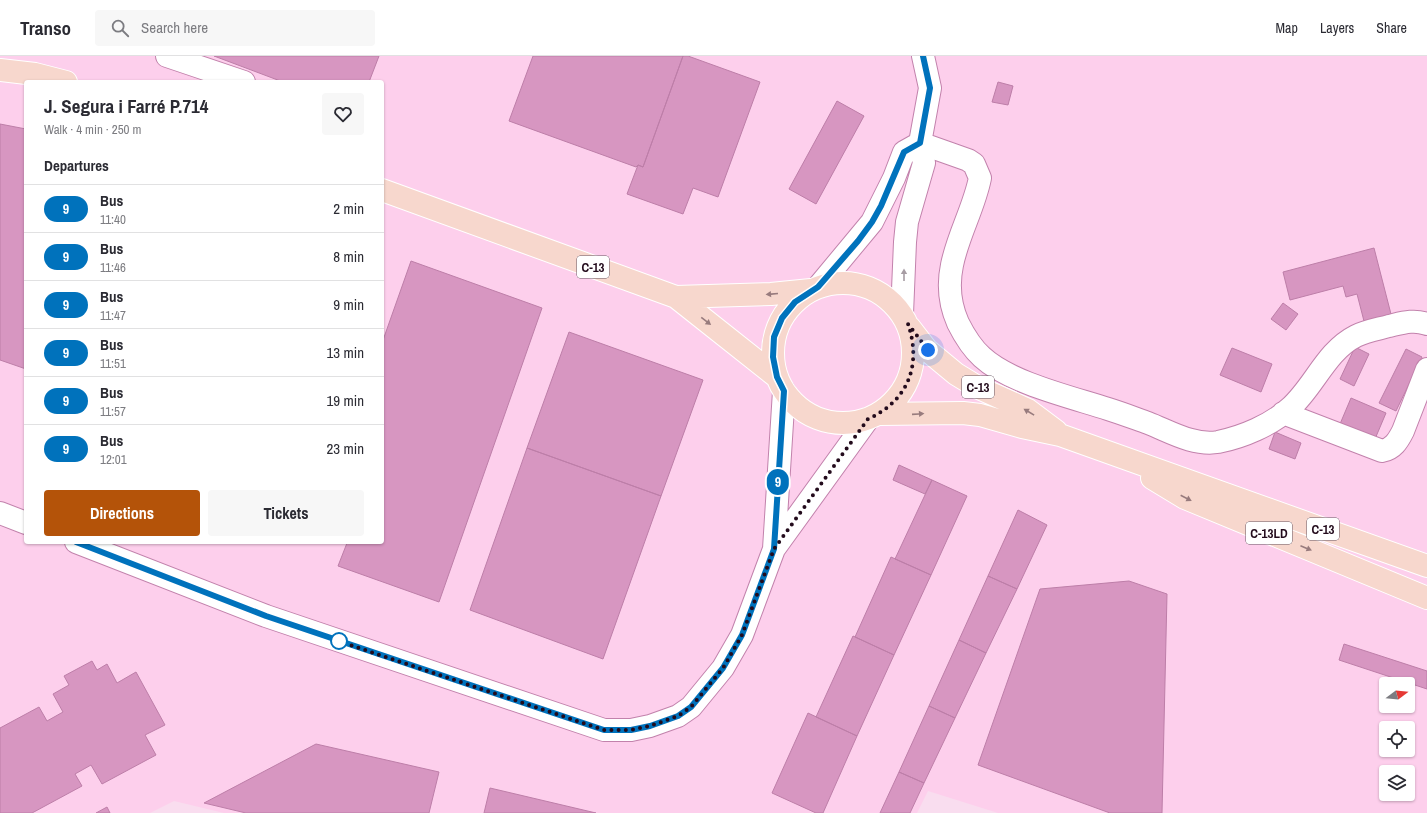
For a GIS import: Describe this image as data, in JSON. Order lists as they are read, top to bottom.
{
  "streets": {
    "main road": ["C-13", "C-13LD"]
  },
  "crossings": [
    ["C-13", "C-13LD"]
  ],
  "lines": ["bus line 9"],
  "north": "right",
  "page": {
    "header": "Transo",
    "search": "Search here",
    "nav": ["Map", "Layers", "Share"],
    "on_map": "9",
    "heading": [
      ["J. Segura i Farré P.714", "Walk · 4 min · 250 m"],
      "Departures"
    ],
    "list": [
      {
        "mark": "9",
        "name": "Bus",
        "note": "11:40",
        "value": "2 min"
      },
      {
        "mark": "9",
        "name": "Bus",
        "note": "11:46",
        "value": "8 min"
      },
      {
        "mark": "9",
        "name": "Bus",
        "note": "11:47",
        "value": "9 min"
      },
      {
        "mark": "9",
        "name": "Bus",
        "note": "11:51",
        "value": "13 min"
      },
      {
        "mark": "9",
        "name": "Bus",
        "note": "11:57",
        "value": "19 min"
      },
      {
        "mark": "9",
        "name": "Bus",
        "note": "12:01",
        "value": "23 min"
      }
    ],
    "buttons": ["Directions", "Tickets"]
  }
}
